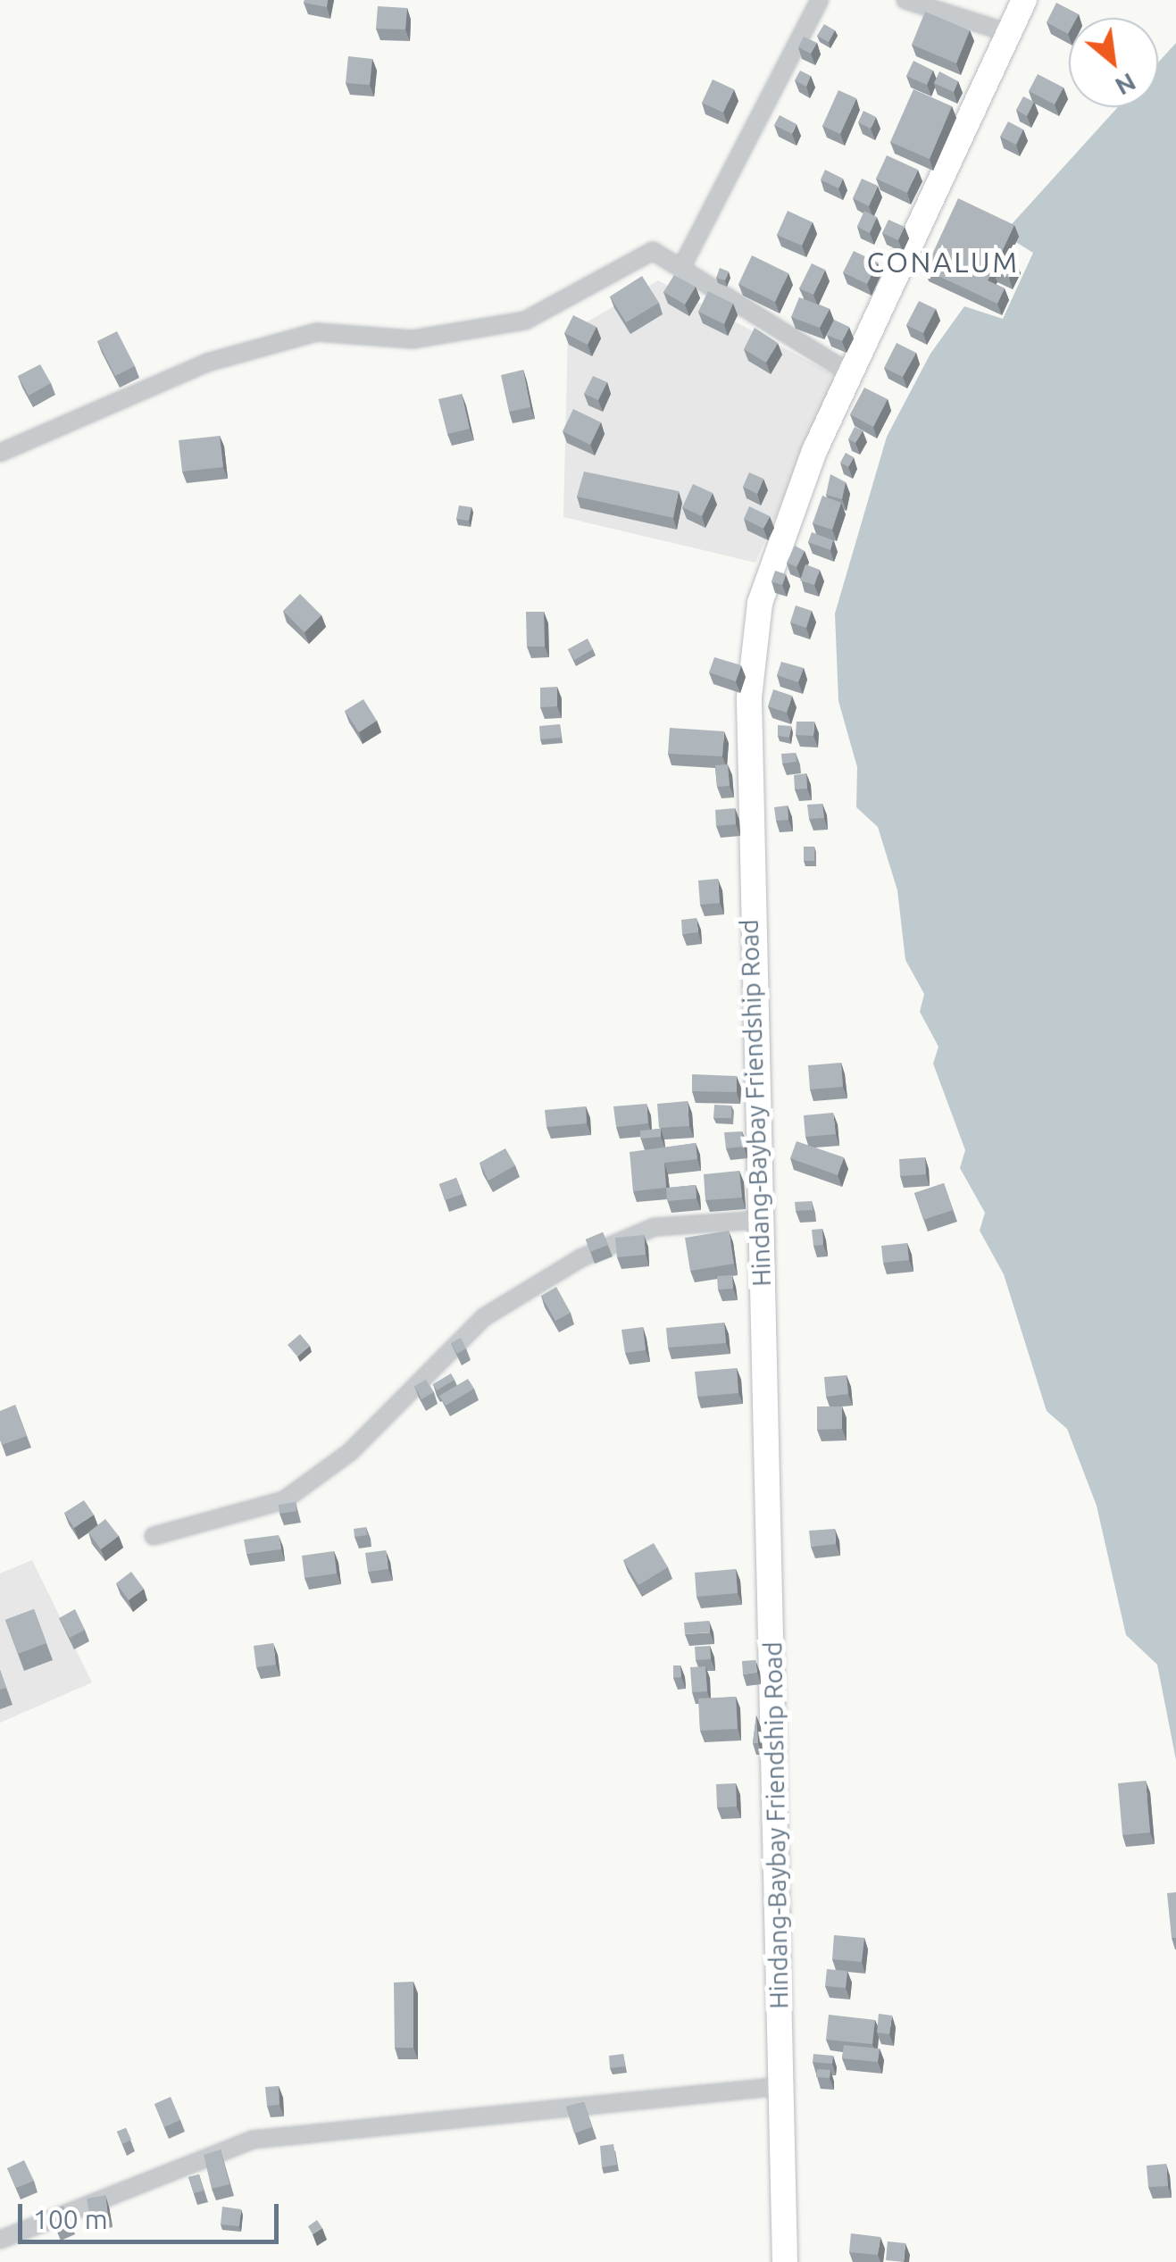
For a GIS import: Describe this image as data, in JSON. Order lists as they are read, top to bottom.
{
  "streets": {
    "main road": ["Hindang-Baybay Friendship Road"]
  },
  "districts": ["CONALUM"],
  "scale_bar": "100 m",
  "north": "bottom right"
}
